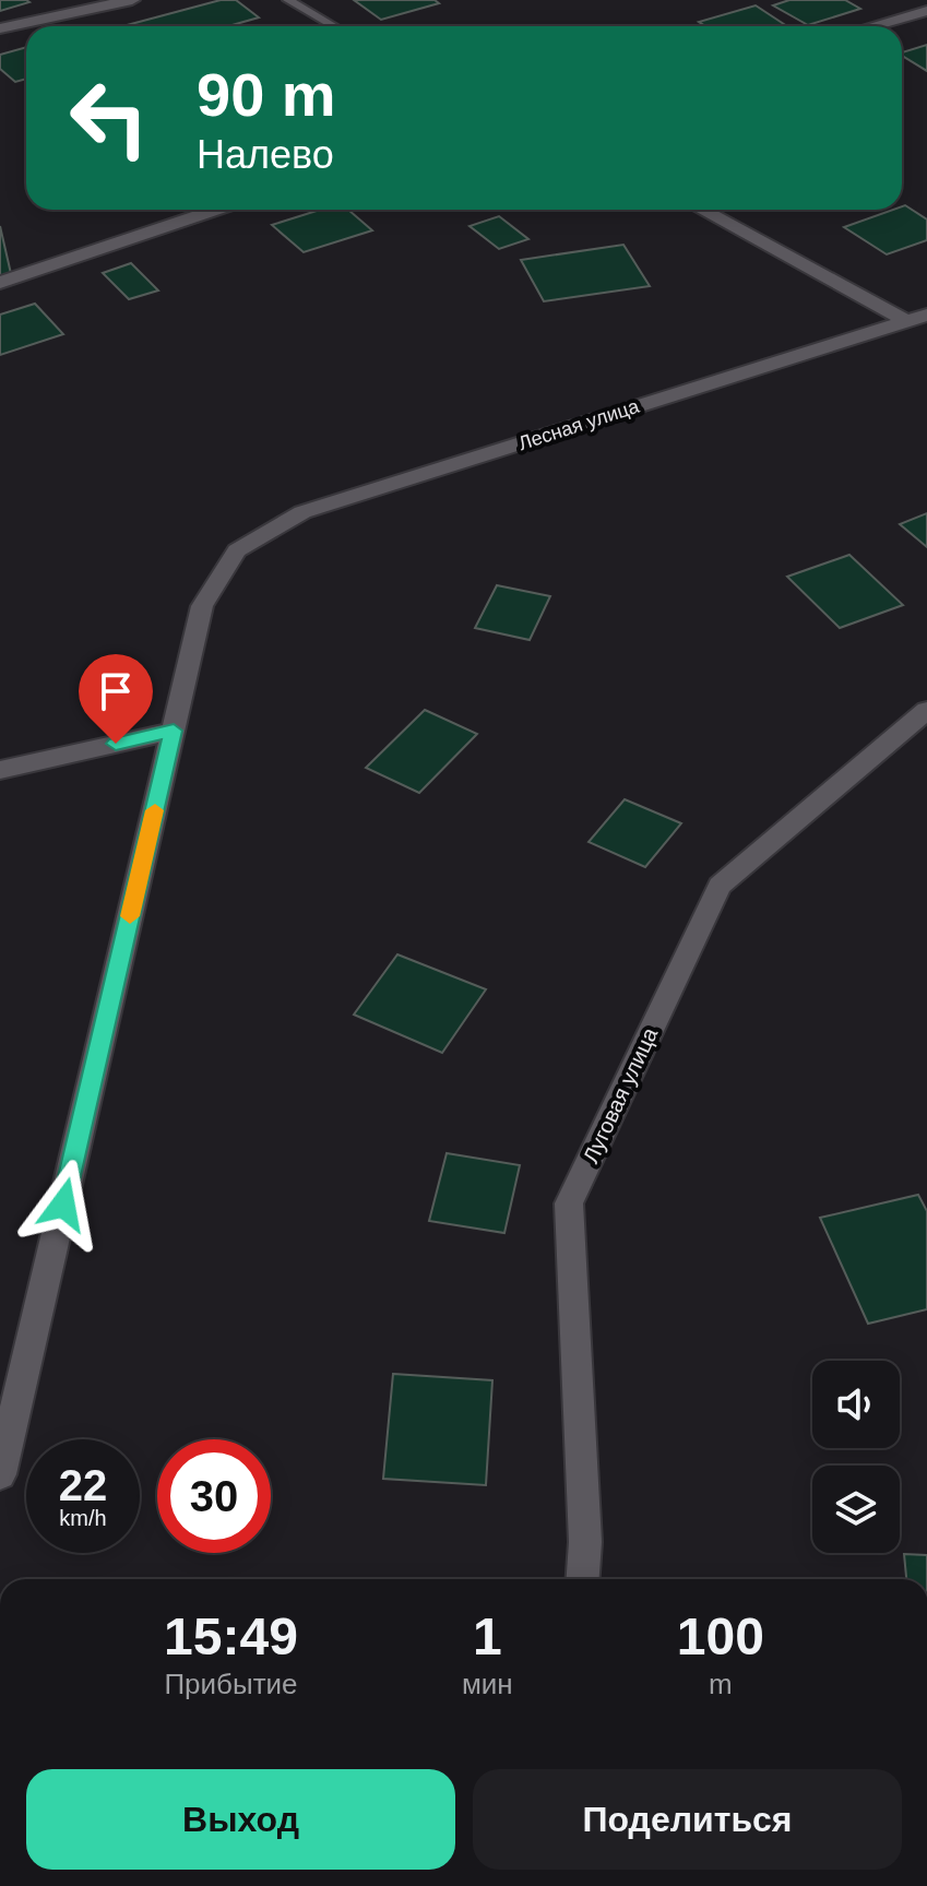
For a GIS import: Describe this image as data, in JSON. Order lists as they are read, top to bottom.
{
  "streets": {
    "street": ["Лесная улица", "Луговая улица"]
  },
  "page": {
    "turn": ["90 m", "Налево"],
    "speed": "22 km/h",
    "limit": "30",
    "eta": [
      "15:49",
      "Прибытие",
      "1",
      "мин",
      "100",
      "m"
    ],
    "buttons": ["Выход", "Поделиться"]
  }
}
